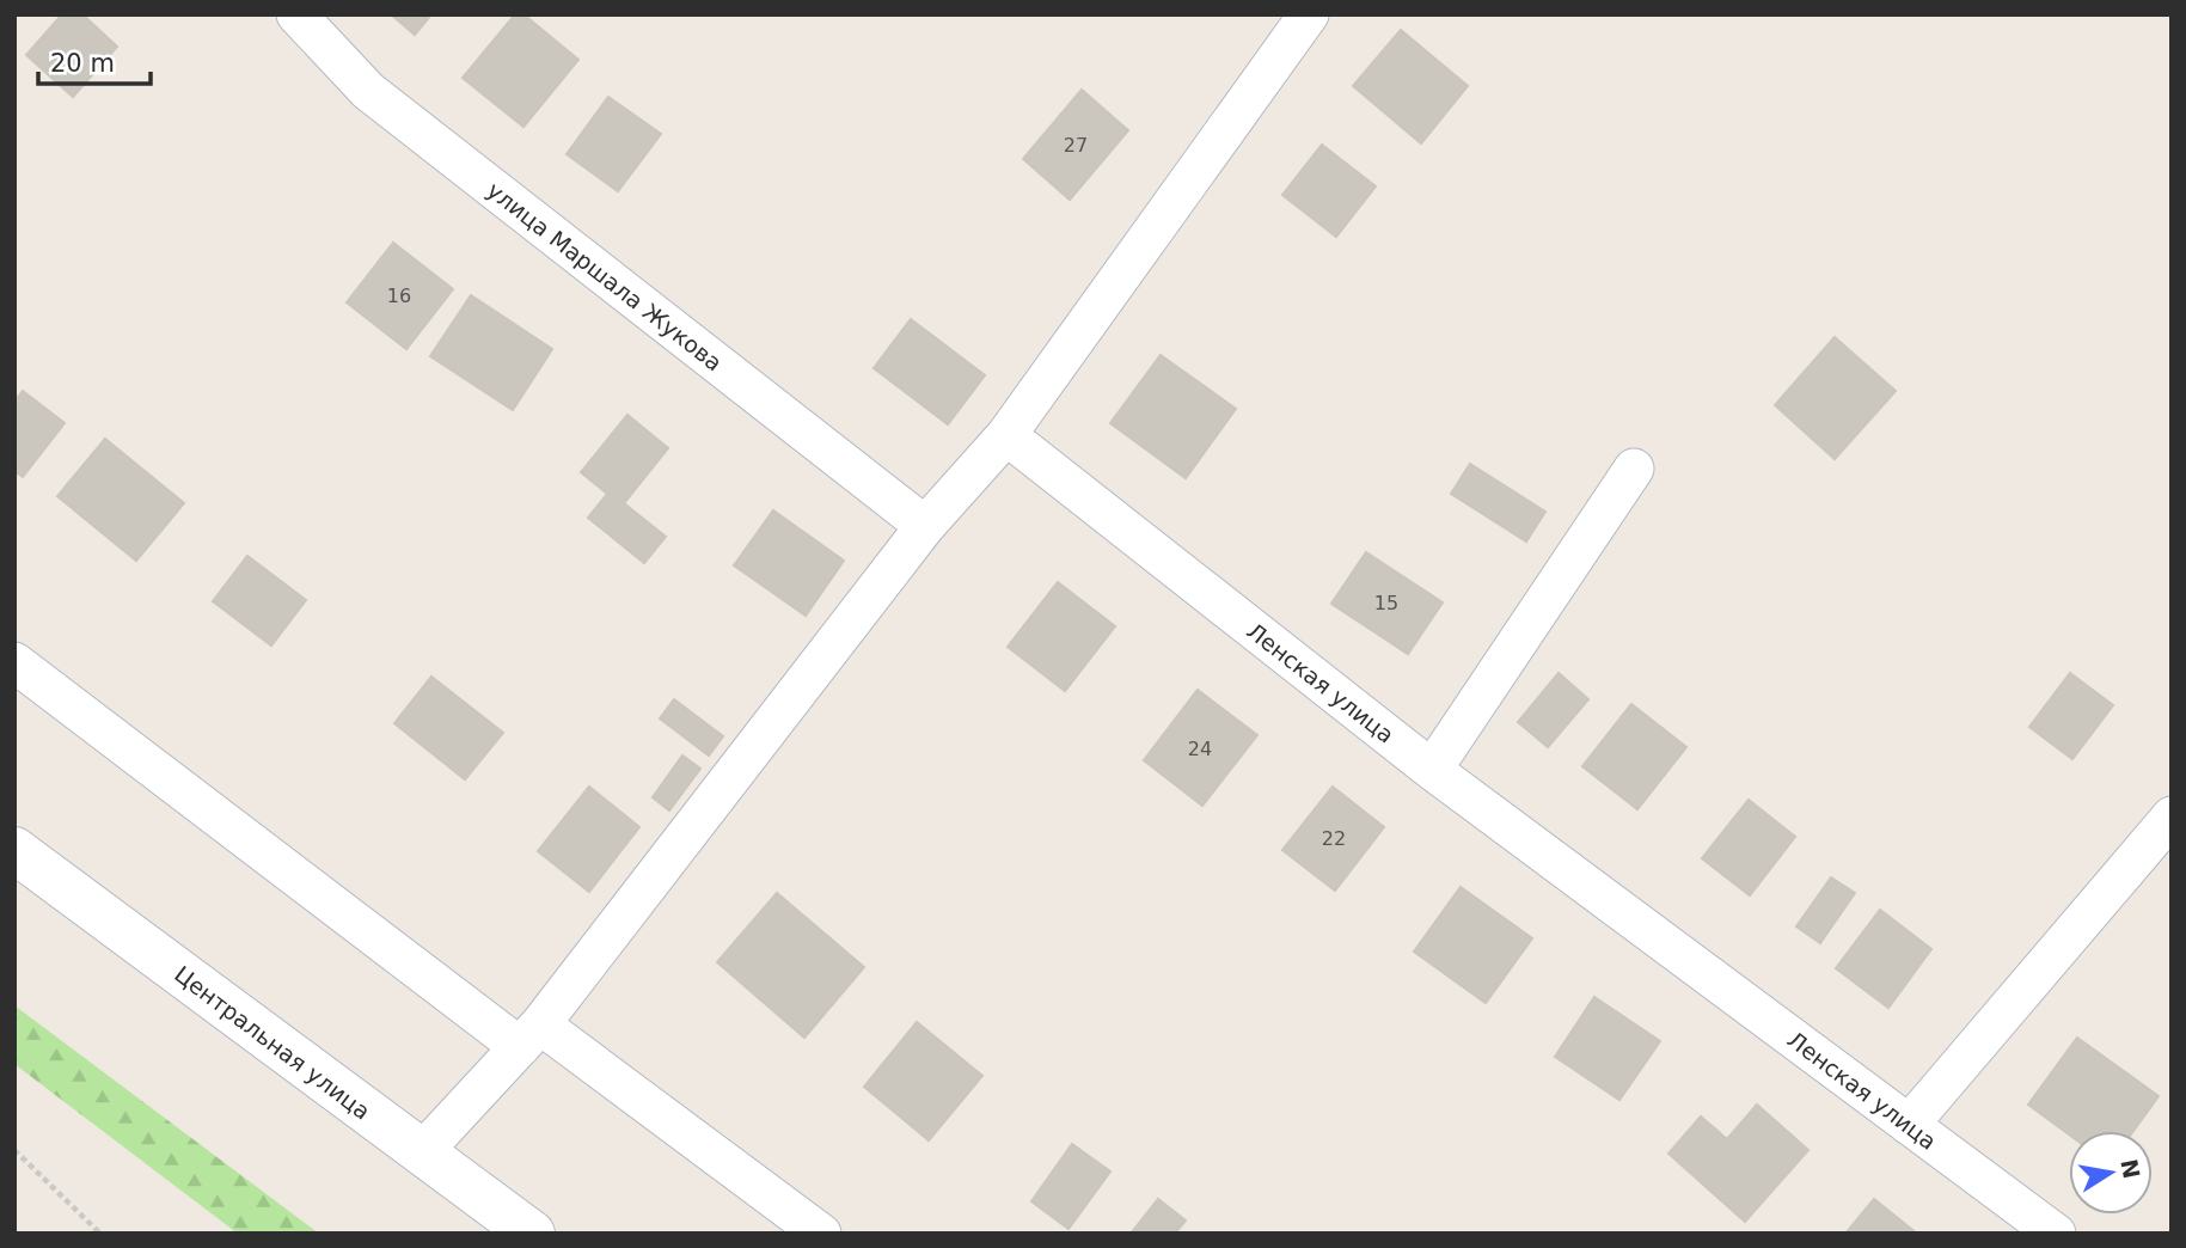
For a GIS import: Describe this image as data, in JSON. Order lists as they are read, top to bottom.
{
  "streets": {
    "main road": ["Центральная улица"],
    "street": ["улица Маршала Жукова", "Ленская улица"]
  },
  "house_numbers": [
    "27",
    "16",
    "15",
    "24",
    "22"
  ],
  "scale_bar": "20 m",
  "north": "right"
}
